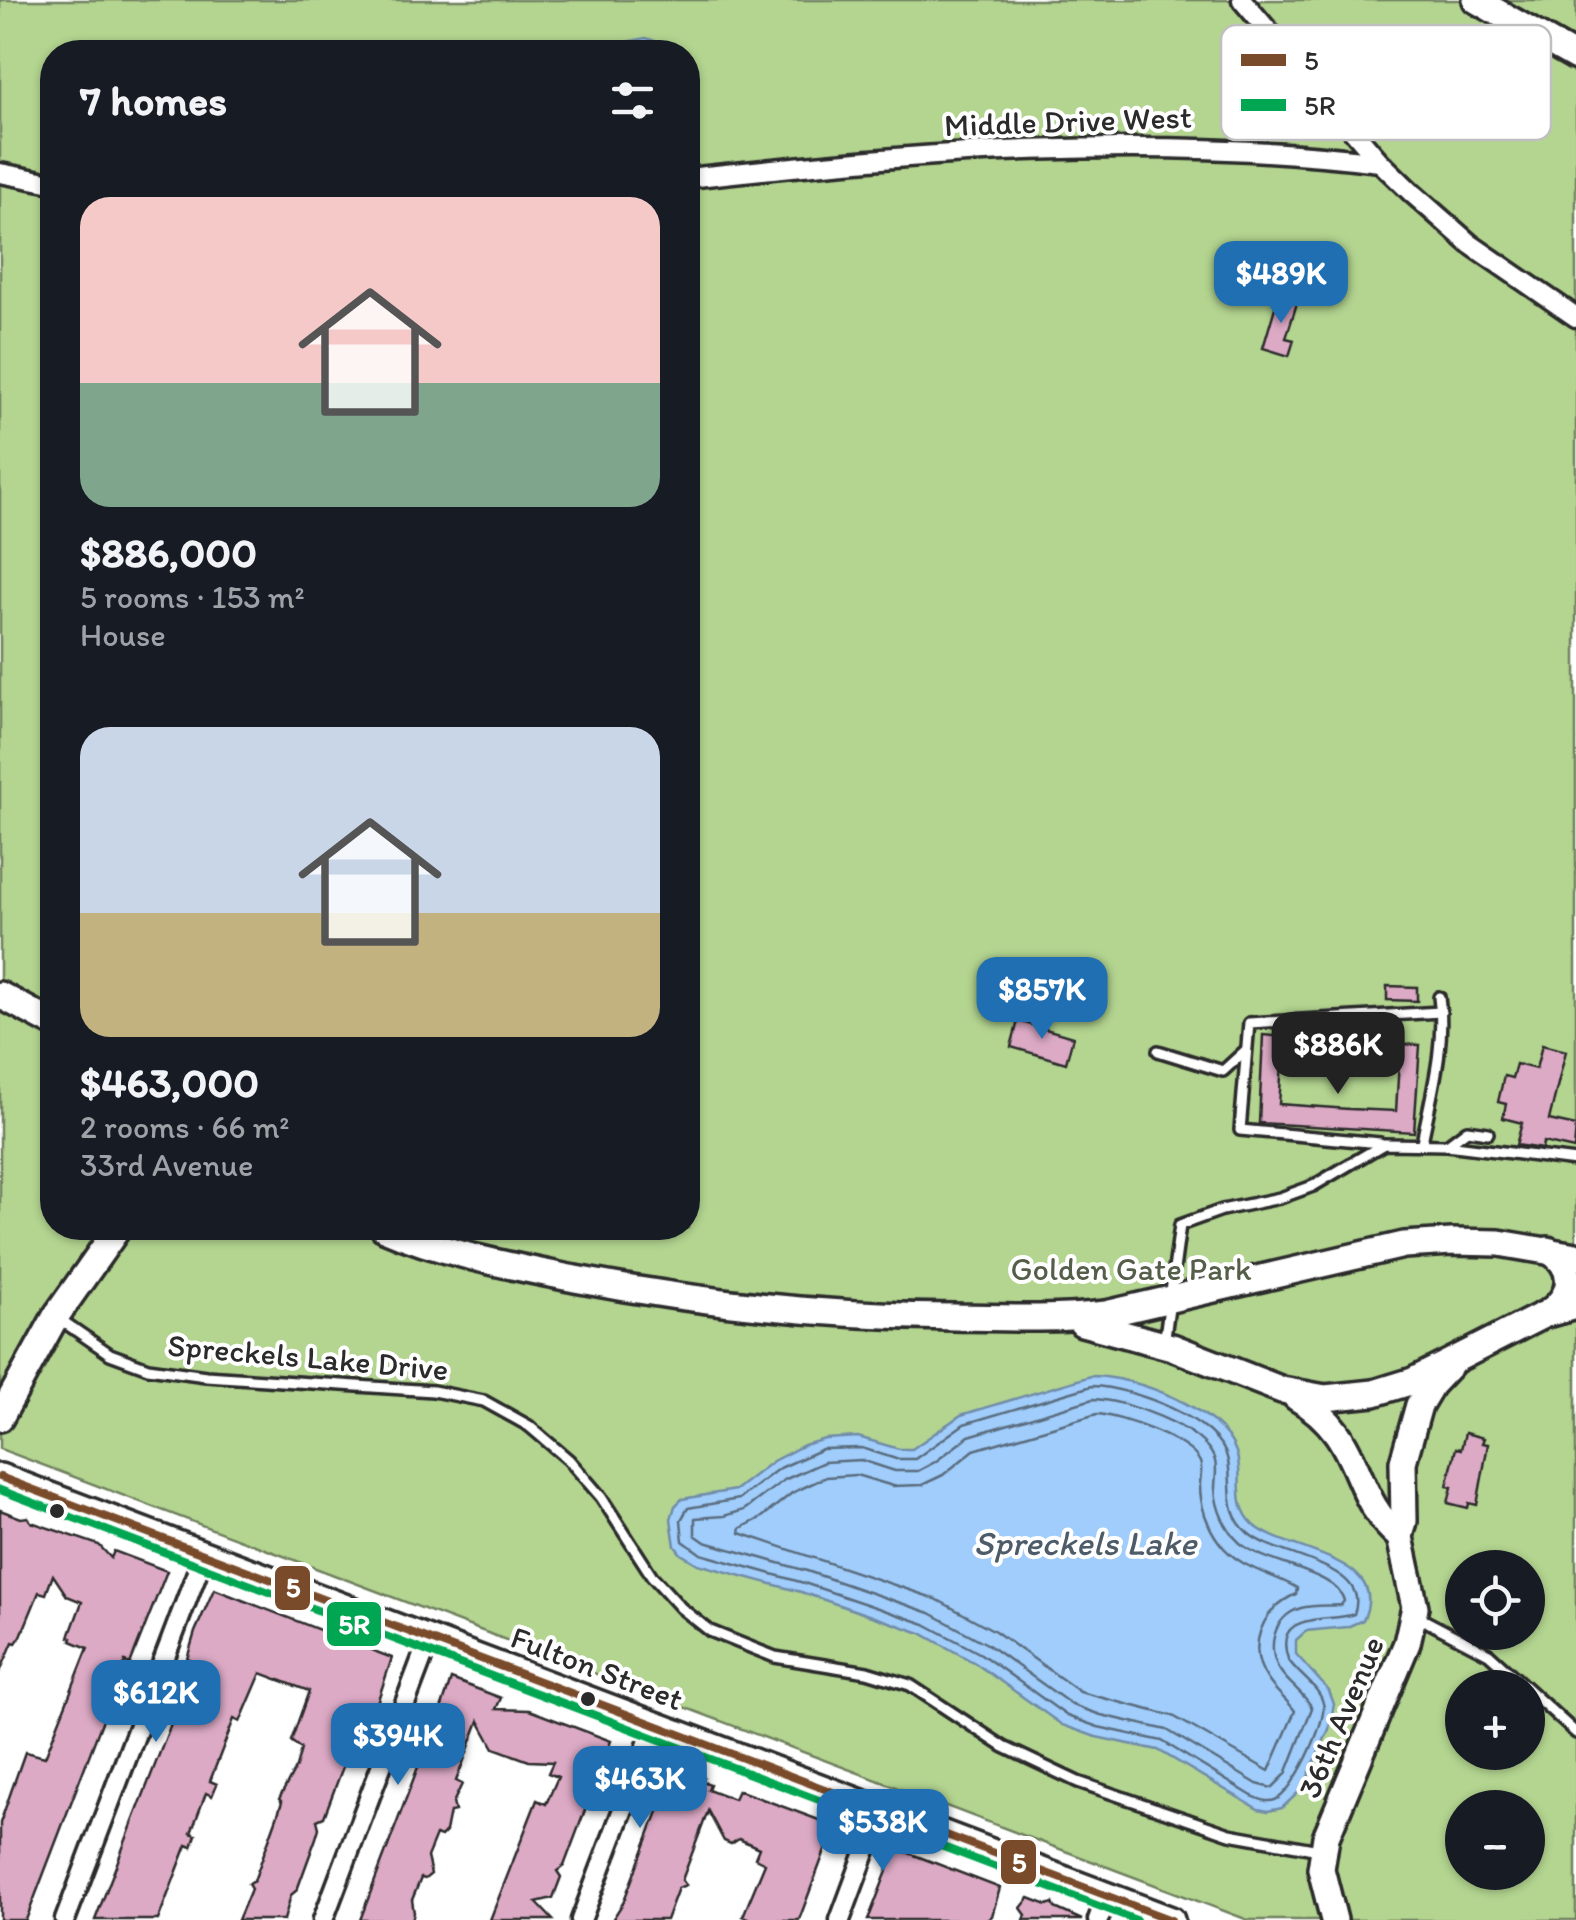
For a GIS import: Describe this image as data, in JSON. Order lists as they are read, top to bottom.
{
  "streets": {
    "street": ["Middle Drive West", "Fulton Street", "36th Avenue"],
    "lane": ["Spreckels Lake Drive"]
  },
  "crossings": [
    ["Spreckels Lake Drive", "36th Avenue"]
  ],
  "water": ["Spreckels Lake"],
  "parks": ["Golden Gate Park"],
  "lines": ["transit line 5", "transit line 5R"],
  "legend": ["5", "5R"],
  "page": {
    "heading": "7 homes",
    "list": [
      {
        "name": "$886,000",
        "note": "5 rooms · 153 m² · House"
      },
      {
        "name": "$463,000",
        "note": "2 rooms · 66 m² · 33rd Avenue"
      }
    ],
    "price": [
      "$489K",
      "$857K",
      "$886K",
      "$612K",
      "$394K",
      "$463K",
      "$538K"
    ],
    "map_buttons": ["+", "−"]
  }
}
